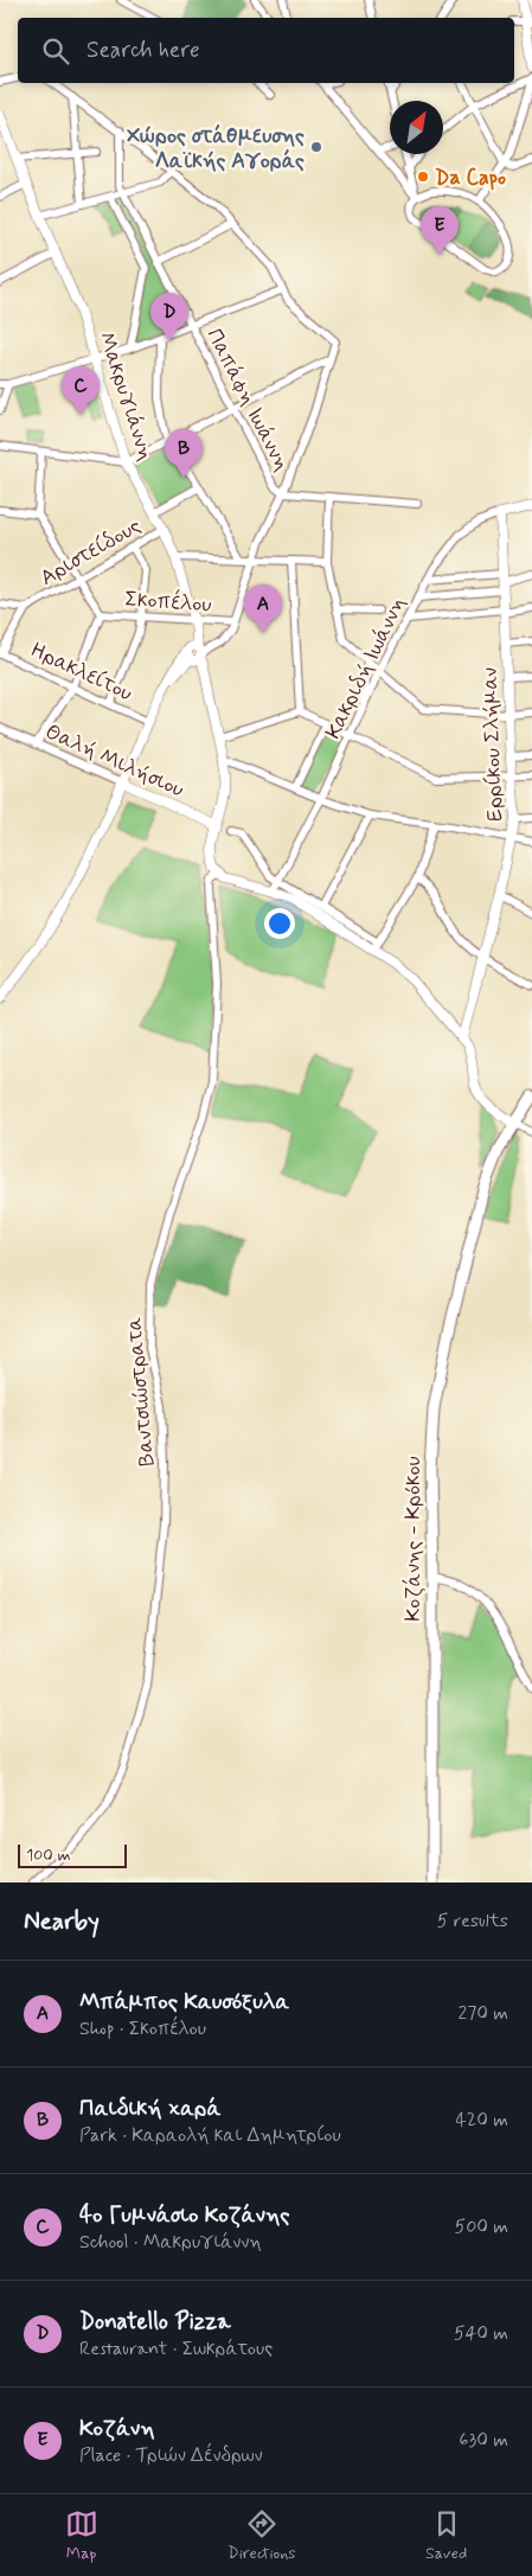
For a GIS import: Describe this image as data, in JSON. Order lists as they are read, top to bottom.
{
  "streets": {
    "main road": ["Κοζάνης - Κρόκου"],
    "street": [
      "Μακρυγιάννη",
      "Παπάφη Ιωάννη",
      "Αριστείδους",
      "Σκοπέλου",
      "Κακριδή Ιωάννη",
      "Ηρακλείτου",
      "Ερρίκου Σλήμαν",
      "Θαλή Μιλήσιου",
      "Βαντσιώστρατα"
    ]
  },
  "crossings": [
    ["Μακρυγιάννη", "Αριστείδους"],
    ["Μακρυγιάννη", "Σκοπέλου"],
    ["Μακρυγιάννη", "Θαλή Μιλήσιου"],
    ["Μακρυγιάννη", "Βαντσιώστρατα"],
    ["Κακριδή Ιωάννη", "Ερρίκου Σλήμαν"]
  ],
  "places": ["Χώρος στάθμευσης Λαϊκής Αγοράς", "Da Capo"],
  "scale_bar": "100 m",
  "north": "top right",
  "page": {
    "search": "Search here",
    "pins": [
      "E",
      "D",
      "C",
      "B",
      "A"
    ],
    "scale": "100 m",
    "heading": ["Nearby", "5 results"],
    "list": [
      {
        "mark": "A",
        "name": "Μπάμπος Καυσόξυλα",
        "note": "Shop · Σκοπέλου",
        "value": "270 m"
      },
      {
        "mark": "B",
        "name": "Παιδική χαρά",
        "note": "Park · Καραολή και Δημητρίου",
        "value": "420 m"
      },
      {
        "mark": "C",
        "name": "4ο Γυμνάσιο Κοζάνης",
        "note": "School · Μακρυγιάννη",
        "value": "500 m"
      },
      {
        "mark": "D",
        "name": "Donatello Pizza",
        "note": "Restaurant · Σωκράτους",
        "value": "540 m"
      },
      {
        "mark": "E",
        "name": "Κοζάνη",
        "note": "Place · Τριών Δένδρων",
        "value": "630 m"
      }
    ],
    "nav": ["Map", "Directions", "Saved"]
  }
}
